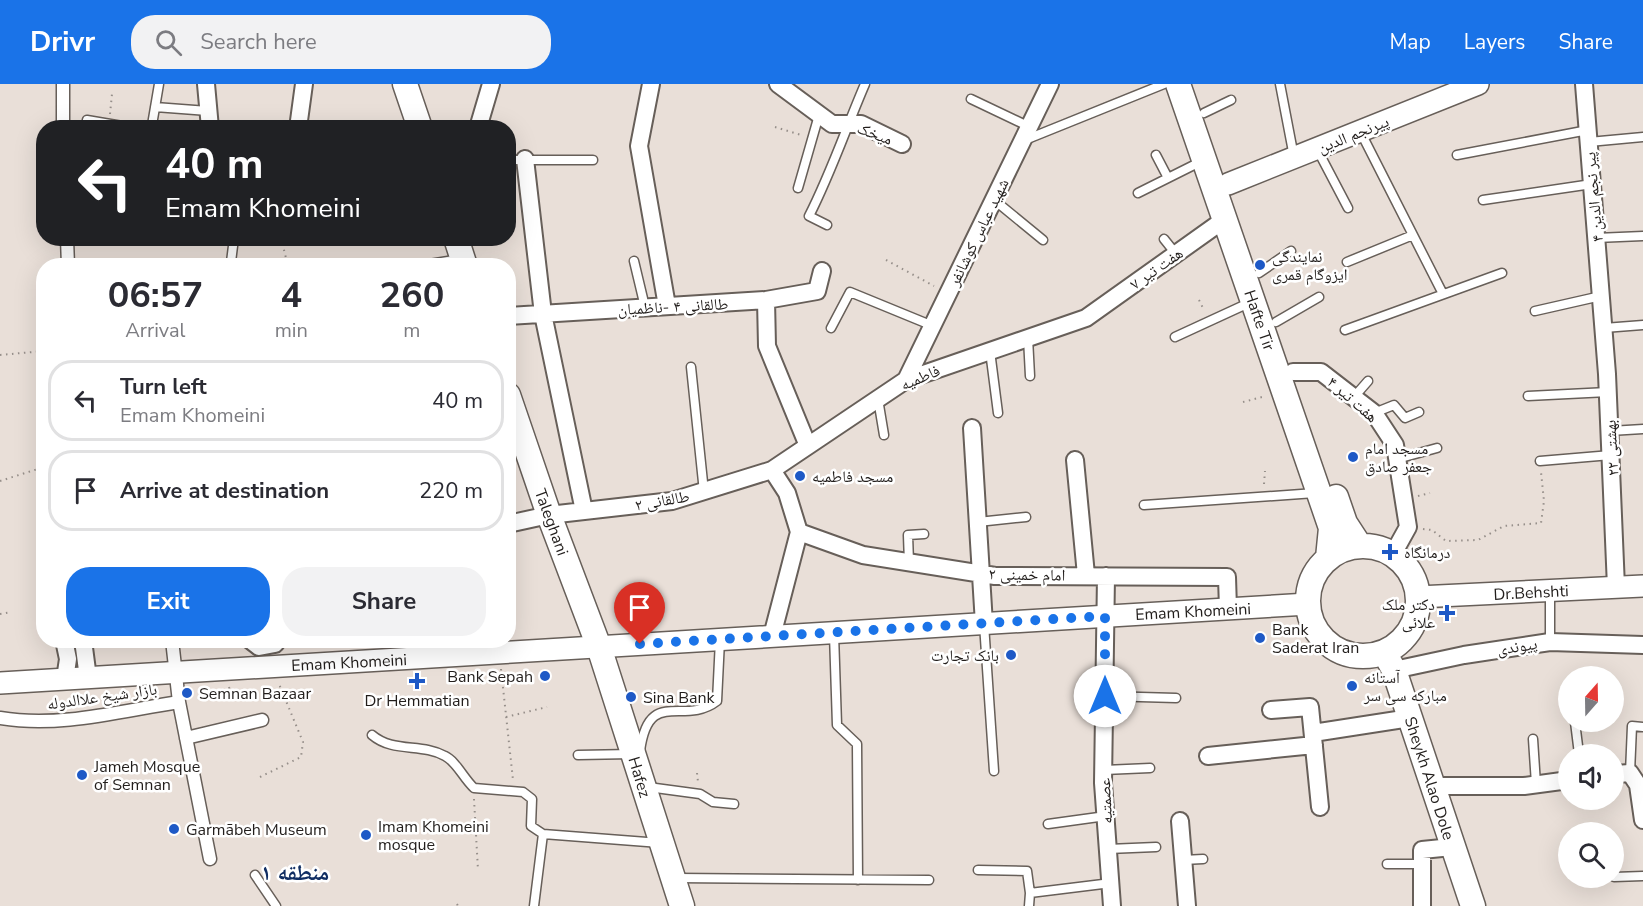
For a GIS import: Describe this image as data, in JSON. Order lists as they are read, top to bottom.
{
  "streets": {
    "main road": [
      "Hafte Tir",
      "Taleghani",
      "Hafez",
      "Sheykh Alao Dole"
    ],
    "street": [
      "میخک",
      "پیرنجم الدین",
      "پیر نجم الدین ۴",
      "شهید عباس کوشانفر",
      "هفت تیر ۷",
      "طالقانی ۴ -ناظمیان",
      "فاطمیه",
      "هفت تیر ۴",
      "بهشتی ۲۲",
      "طالقانی ۲",
      "امام خمینی ۲",
      "Dr.Behshti",
      "Emam Khomeini",
      "پیوندی",
      "بازار شیخ علاالدوله",
      "عصمتیه"
    ]
  },
  "crossings": [
    ["پیرنجم الدین", "Hafte Tir"],
    ["پیر نجم الدین ۴", "بهشتی ۲۲"],
    ["شهید عباس کوشانفر", "فاطمیه"],
    ["هفت تیر ۷", "Hafte Tir"],
    ["هفت تیر ۷", "فاطمیه"],
    ["Hafte Tir", "هفت تیر ۴"],
    ["Hafte Tir", "Dr.Behshti"],
    ["Hafte Tir", "Emam Khomeini"],
    ["Hafte Tir", "پیوندی"],
    ["Hafte Tir", "Sheykh Alao Dole"],
    ["فاطمیه", "طالقانی ۲"],
    ["بهشتی ۲۲", "Dr.Behshti"],
    ["طالقانی ۲", "Taleghani"],
    ["Taleghani", "Emam Khomeini"],
    ["Taleghani", "Hafez"],
    ["امام خمینی ۲", "Emam Khomeini"],
    ["امام خمینی ۲", "عصمتیه"],
    ["Dr.Behshti", "Emam Khomeini"],
    ["Dr.Behshti", "پیوندی"],
    ["Dr.Behshti", "Sheykh Alao Dole"],
    ["Emam Khomeini", "پیوندی"],
    ["Emam Khomeini", "بازار شیخ علاالدوله"],
    ["Emam Khomeini", "Hafez"],
    ["Emam Khomeini", "Sheykh Alao Dole"],
    ["Emam Khomeini", "عصمتیه"],
    ["پیوندی", "Sheykh Alao Dole"]
  ],
  "districts": ["منطقه ۱"],
  "places": {
    "other": [
      "نمایندگی ایزوگام قمری",
      "مسجد امام جعفر صادق",
      "مسجد فاطمیه",
      "Bank Saderat Iran",
      "بانک تجارت",
      "Bank Sepah",
      "آستانه مبارکه سی سر",
      "Semnan Bazaar",
      "Sina Bank",
      "Jameh Mosque of Semnan",
      "Garmābeh Museum",
      "Imam Khomeini mosque"
    ],
    "health": ["درمانگاه", "دکتر ملک علائی", "Dr Hemmatian"]
  },
  "north": "top",
  "page": {
    "header": "Drivr",
    "search": "Search here",
    "nav": ["Map", "Layers", "Share"],
    "turn": ["40 m", "Emam Khomeini"],
    "eta": [
      "06:57",
      "Arrival",
      "4",
      "min",
      "260",
      "m"
    ],
    "list": [
      {
        "name": "Turn left",
        "note": "Emam Khomeini",
        "value": "40 m"
      },
      {
        "name": "Arrive at destination",
        "value": "220 m"
      }
    ],
    "buttons": ["Exit", "Share"]
  }
}
